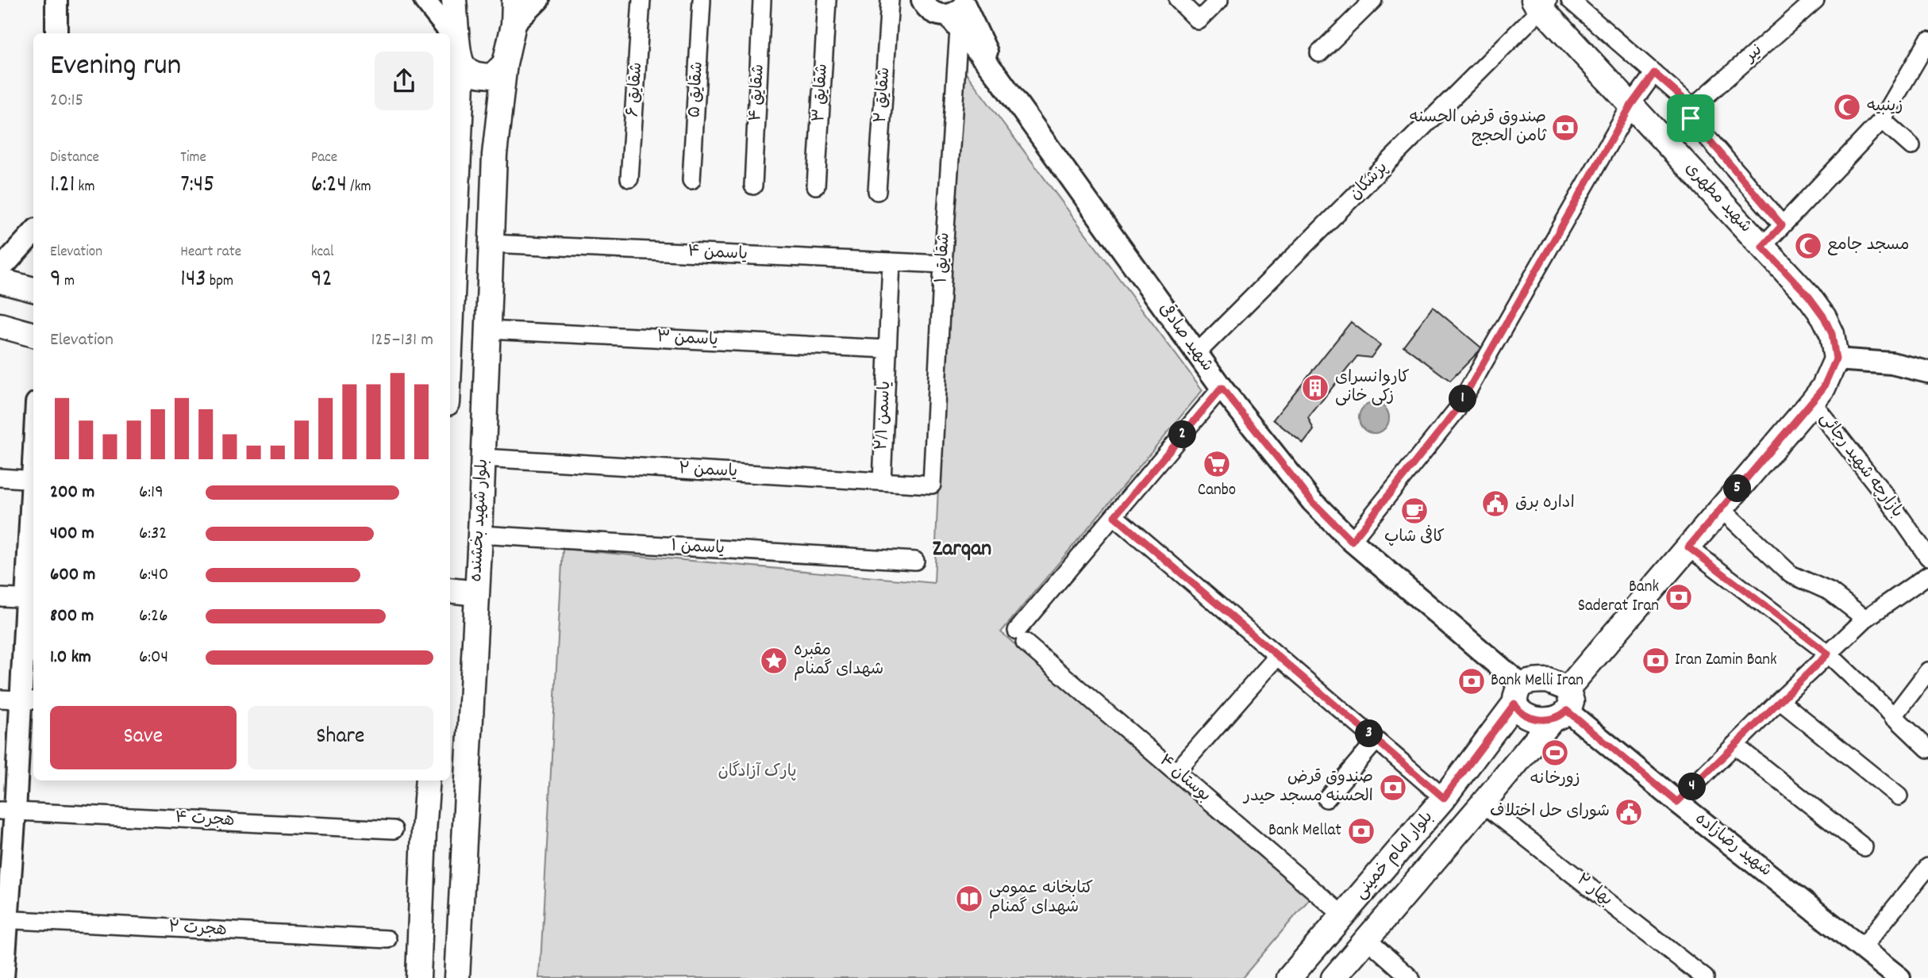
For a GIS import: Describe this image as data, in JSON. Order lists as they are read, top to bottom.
{
  "streets": {
    "main road": ["شهید مطهری", "بلوار شهید بخشنده", "بلوار امام خمینی"],
    "street": [
      "نیر",
      "شقایق ۶",
      "شقایق ۵",
      "شقایق ۴",
      "شقایق ۳",
      "شقایق ۲",
      "پزشکان",
      "یاسمن ۴",
      "شقایق ۱",
      "شهید صادقی",
      "یاسمن ۳",
      "یاسمن ۲/۱",
      "بازارچه شهید رجائی",
      "یاسمن ۲",
      "یاسمن ۱",
      "بوستان ۴",
      "هجرت ۴",
      "شهید رضازاده",
      "بهار ۲",
      "هجرت ۲"
    ]
  },
  "crossings": [
    ["پزشکان", "شهید مطهری"],
    ["پزشکان", "شهید صادقی"],
    ["شهید مطهری", "بلوار امام خمینی"],
    ["یاسمن ۴", "شقایق ۱"],
    ["یاسمن ۴", "یاسمن ۲/۱"],
    ["یاسمن ۴", "بلوار شهید بخشنده"],
    ["شقایق ۱", "شهید صادقی"],
    ["شقایق ۱", "یاسمن ۲"],
    ["شهید صادقی", "شهید رضازاده"],
    ["شهید صادقی", "بلوار امام خمینی"],
    ["یاسمن ۳", "یاسمن ۲/۱"],
    ["یاسمن ۳", "بلوار شهید بخشنده"],
    ["یاسمن ۲/۱", "یاسمن ۲"],
    ["بازارچه شهید رجائی", "بلوار امام خمینی"],
    ["یاسمن ۲", "بلوار شهید بخشنده"],
    ["بلوار شهید بخشنده", "یاسمن ۱"],
    ["بوستان ۴", "بلوار امام خمینی"],
    ["شهید رضازاده", "بلوار امام خمینی"],
    ["بلوار امام خمینی", "بهار ۲"]
  ],
  "districts": ["Zarqan"],
  "parks": ["پارک آزادگان"],
  "places": {
    "mosque": ["زینبیه", "مسجد جامع"],
    "bank": [
      "صندوق قرض الحسنه ثامن الحجج",
      "Bank Saderat Iran",
      "Iran Zamin Bank",
      "Bank Melli Iran",
      "صندوق قرض الحسنه مسجد حیدر",
      "Bank Mellat"
    ],
    "building": ["کاروانسرای زکی خانی"],
    "supermarket": ["Canbo"],
    "public building": ["اداره برق", "شورای حل اختلاف"],
    "cafe": ["کافی شاپ"],
    "place": ["مقبره شهدای گمنام"],
    "sports": ["زورخانه"],
    "library": ["کتابخانه عمومی شهدای گمنام"]
  },
  "page": {
    "heading": ["Evening run", "20:15"],
    "stats": [
      ["Distance", "1.21 km"],
      ["Time", "7:45"],
      ["Pace", "6:24 /km"],
      ["Elevation", "9 m"],
      ["Heart rate", "143 bpm"],
      ["kcal", "92"]
    ],
    "chart": ["Elevation", "125–131 m"],
    "pins": [
      "1",
      "2",
      "5",
      "3",
      "4"
    ],
    "list": [
      {
        "name": "200 m",
        "note": "6:19"
      },
      {
        "name": "400 m",
        "note": "6:32"
      },
      {
        "name": "600 m",
        "note": "6:40"
      },
      {
        "name": "800 m",
        "note": "6:26"
      },
      {
        "name": "1.0 km",
        "note": "6:04"
      }
    ],
    "buttons": ["Save", "Share"]
  }
}
